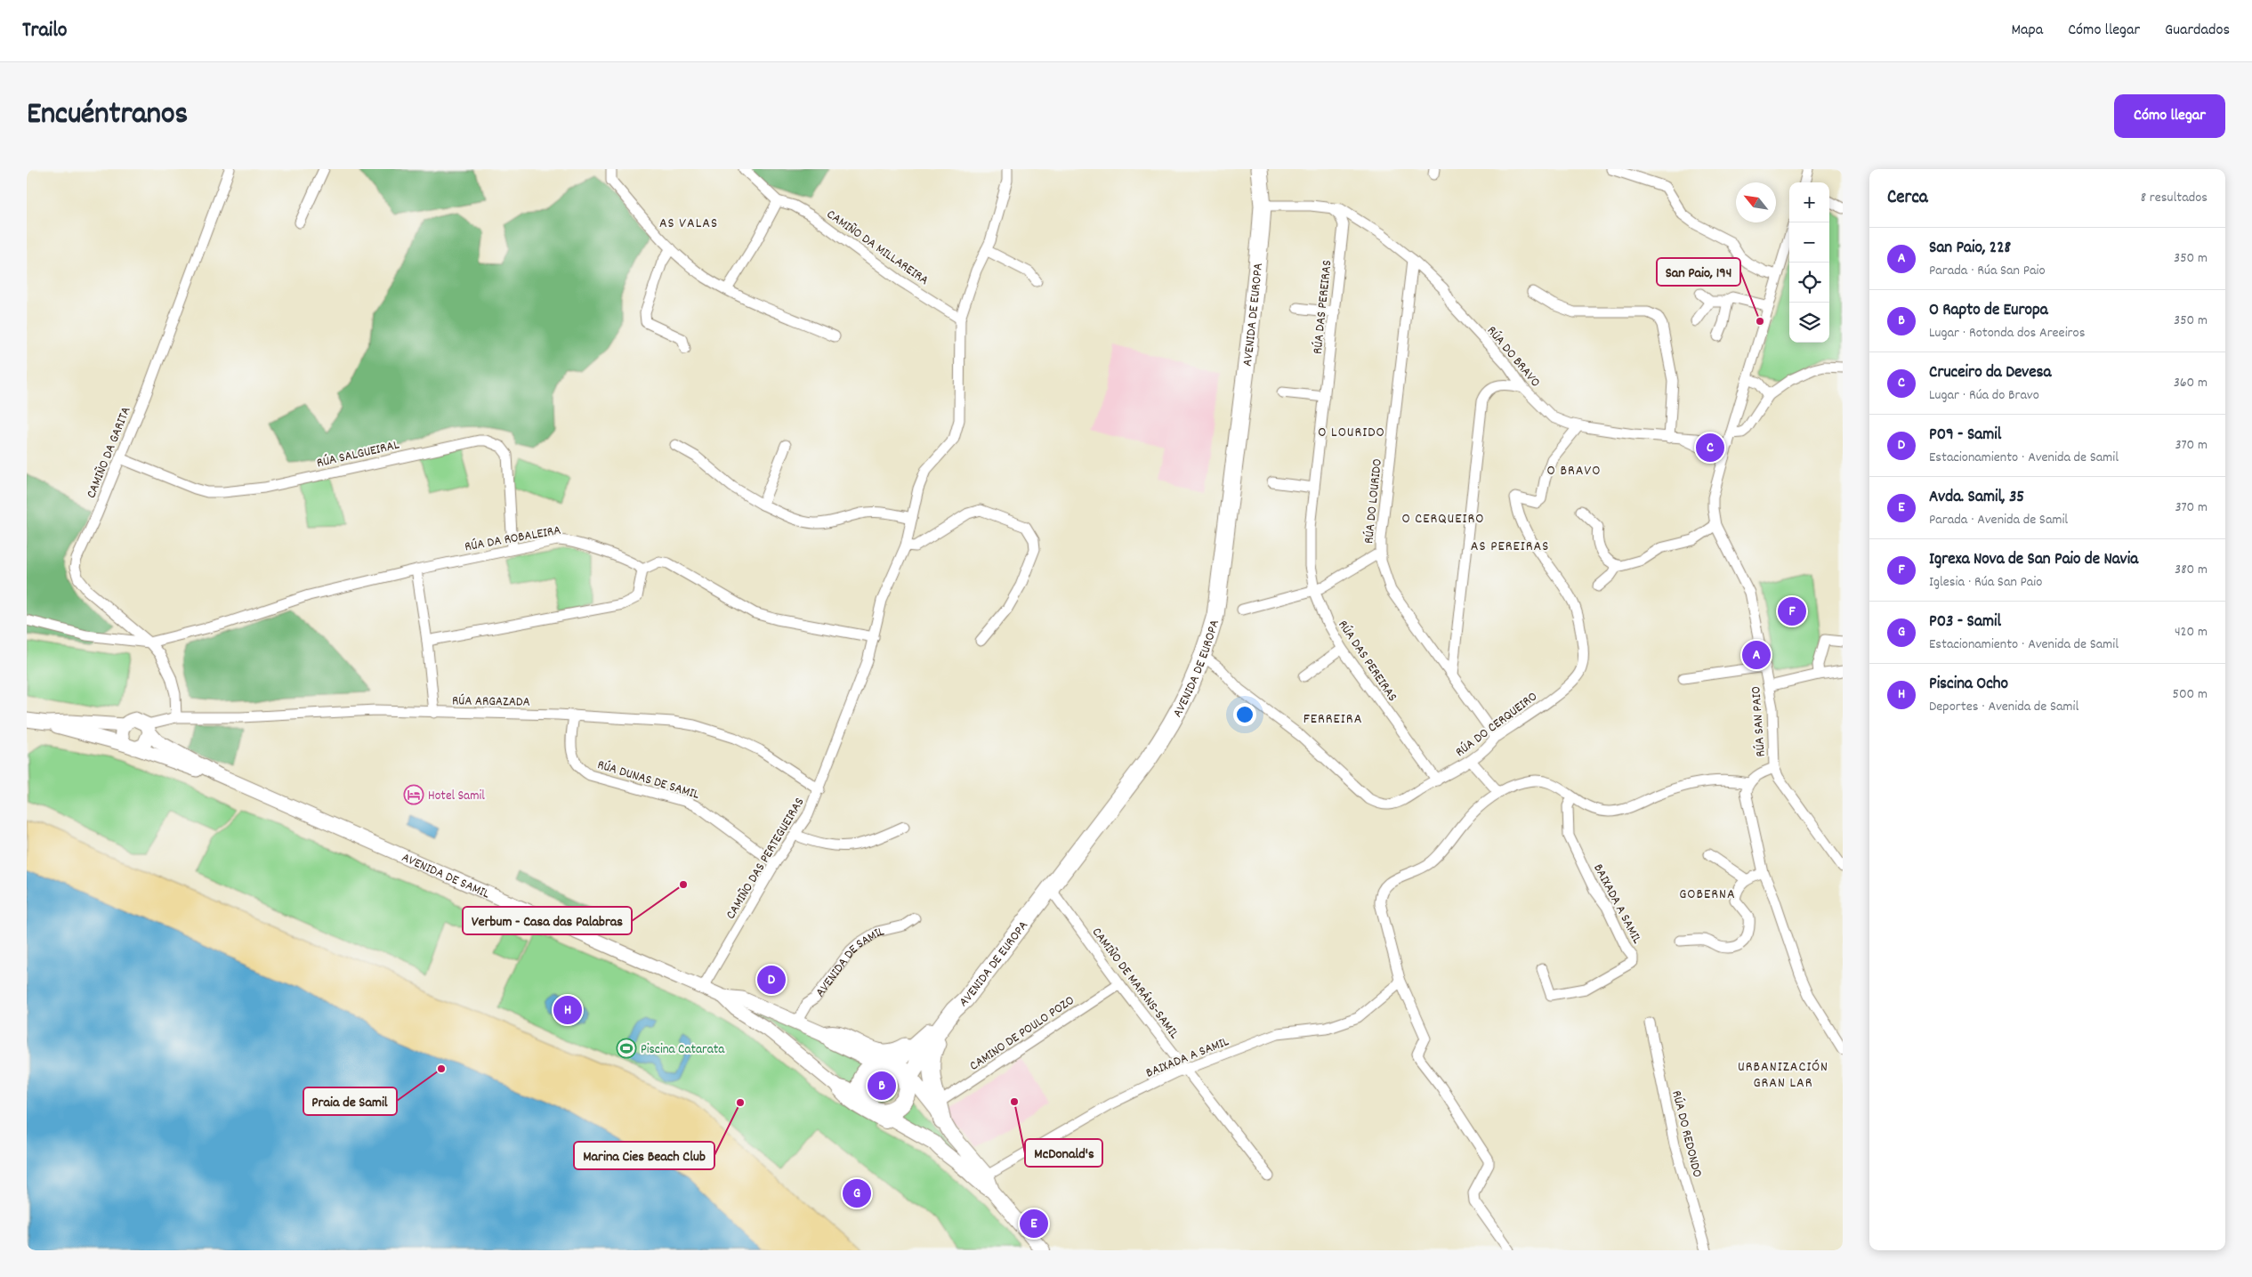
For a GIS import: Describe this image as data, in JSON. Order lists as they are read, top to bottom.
{
  "streets": {
    "main road": ["AVENIDA DE EUROPA", "AVENIDA DE SAMIL"],
    "street": [
      "CAMIÑO DA MILLAREIRA",
      "RÚA DAS PEREIRAS",
      "RÚA DO BRAVO",
      "CAMIÑO DA GARITA",
      "RÚA SALGUEIRAL",
      "RÚA DO LOURIDO",
      "RÚA DA ROBALEIRA",
      "RÚA ARGAZADA",
      "RÚA SAN PAIO",
      "RÚA DO CERQUEIRO",
      "RÚA DUNAS DE SAMIL",
      "CAMIÑO DAS PERTEGUEIRAS",
      "BAIXADA A SAMIL",
      "CAMIÑO DE MARÁNS-SAMIL",
      "CAMINO DE POULO POZO",
      "RÚA DO REDONDO"
    ]
  },
  "crossings": [
    ["CAMIÑO DA MILLAREIRA", "CAMIÑO DAS PERTEGUEIRAS"],
    ["RÚA DAS PEREIRAS", "RÚA DO CERQUEIRO"],
    ["AVENIDA DE EUROPA", "RÚA DO BRAVO"],
    ["AVENIDA DE EUROPA", "AVENIDA DE SAMIL"],
    ["AVENIDA DE EUROPA", "CAMIÑO DE MARÁNS-SAMIL"],
    ["RÚA DO BRAVO", "RÚA DO LOURIDO"],
    ["RÚA DO BRAVO", "RÚA SAN PAIO"],
    ["RÚA DO BRAVO", "RÚA DO CERQUEIRO"],
    ["CAMIÑO DA GARITA", "RÚA SALGUEIRAL"],
    ["CAMIÑO DA GARITA", "RÚA DA ROBALEIRA"],
    ["CAMIÑO DA GARITA", "RÚA ARGAZADA"],
    ["RÚA SALGUEIRAL", "RÚA DA ROBALEIRA"],
    ["RÚA DO LOURIDO", "RÚA DO CERQUEIRO"],
    ["RÚA ARGAZADA", "RÚA DUNAS DE SAMIL"],
    ["RÚA ARGAZADA", "CAMIÑO DAS PERTEGUEIRAS"],
    ["RÚA ARGAZADA", "AVENIDA DE SAMIL"],
    ["RÚA DUNAS DE SAMIL", "CAMIÑO DAS PERTEGUEIRAS"],
    ["CAMIÑO DAS PERTEGUEIRAS", "AVENIDA DE SAMIL"],
    ["AVENIDA DE SAMIL", "BAIXADA A SAMIL"],
    ["BAIXADA A SAMIL", "CAMIÑO DE MARÁNS-SAMIL"],
    ["CAMIÑO DE MARÁNS-SAMIL", "CAMINO DE POULO POZO"]
  ],
  "districts": [
    "AS VALAS",
    "O LOURIDO",
    "O BRAVO",
    "O CERQUEIRO",
    "AS PEREIRAS",
    "FERREIRA",
    "GOBERNA",
    "URBANIZACIÓN GRAN LAR"
  ],
  "places": {
    "other": [
      "San Paio, 194",
      "Verbum - Casa das Palabras",
      "Praia de Samil",
      "McDonald's",
      "Marina Cies Beach Club"
    ],
    "hotel": ["Hotel Samil"],
    "sports": ["Piscina Catarata"]
  },
  "north": "top left",
  "page": {
    "header": "Trailo",
    "nav": ["Mapa", "Cómo llegar", "Guardados"],
    "title": "Encuéntranos",
    "buttons": "Cómo llegar",
    "heading": ["Cerca", "8 resultados"],
    "map_buttons": ["+", "−"],
    "list": [
      {
        "mark": "A",
        "name": "San Paio, 228",
        "note": "Parada · Rúa San Paio",
        "value": "350 m"
      },
      {
        "mark": "B",
        "name": "O Rapto de Europa",
        "note": "Lugar · Rotonda dos Areeiros",
        "value": "350 m"
      },
      {
        "mark": "C",
        "name": "Cruceiro da Devesa",
        "note": "Lugar · Rúa do Bravo",
        "value": "360 m"
      },
      {
        "mark": "D",
        "name": "P09 - Samil",
        "note": "Estacionamiento · Avenida de Samil",
        "value": "370 m"
      },
      {
        "mark": "E",
        "name": "Avda. Samil, 35",
        "note": "Parada · Avenida de Samil",
        "value": "370 m"
      },
      {
        "mark": "F",
        "name": "Igrexa Nova de San Paio de Navia",
        "note": "Iglesia · Rúa San Paio",
        "value": "380 m"
      },
      {
        "mark": "G",
        "name": "P03 - Samil",
        "note": "Estacionamiento · Avenida de Samil",
        "value": "420 m"
      },
      {
        "mark": "H",
        "name": "Piscina Ocho",
        "note": "Deportes · Avenida de Samil",
        "value": "500 m"
      }
    ],
    "pins": [
      "C",
      "F",
      "A",
      "D",
      "H",
      "B",
      "G",
      "E"
    ]
  }
}
